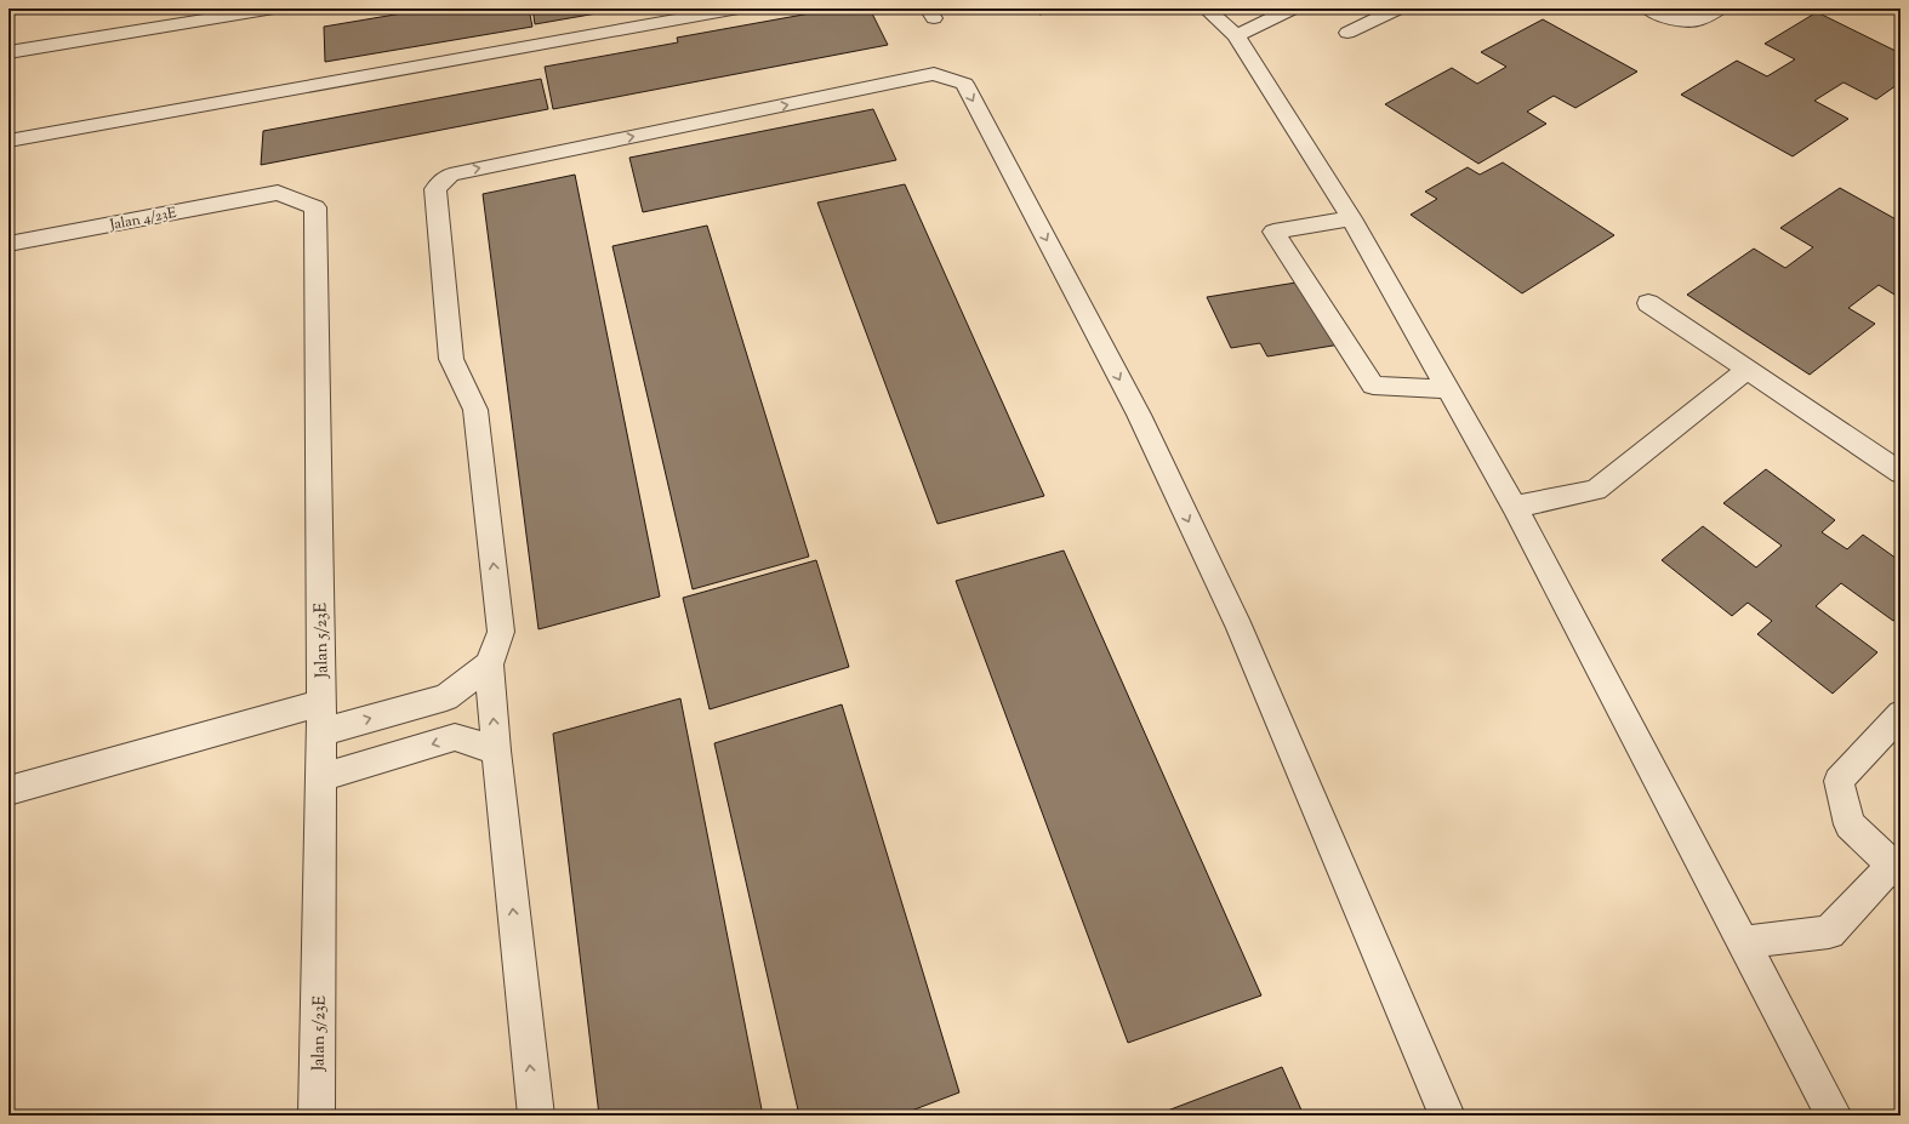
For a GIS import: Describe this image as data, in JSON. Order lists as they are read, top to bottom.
{
  "streets": {
    "street": ["Jalan 4/23E", "Jalan 5/23E"]
  },
  "crossings": [
    ["Jalan 4/23E", "Jalan 5/23E"]
  ]
}
